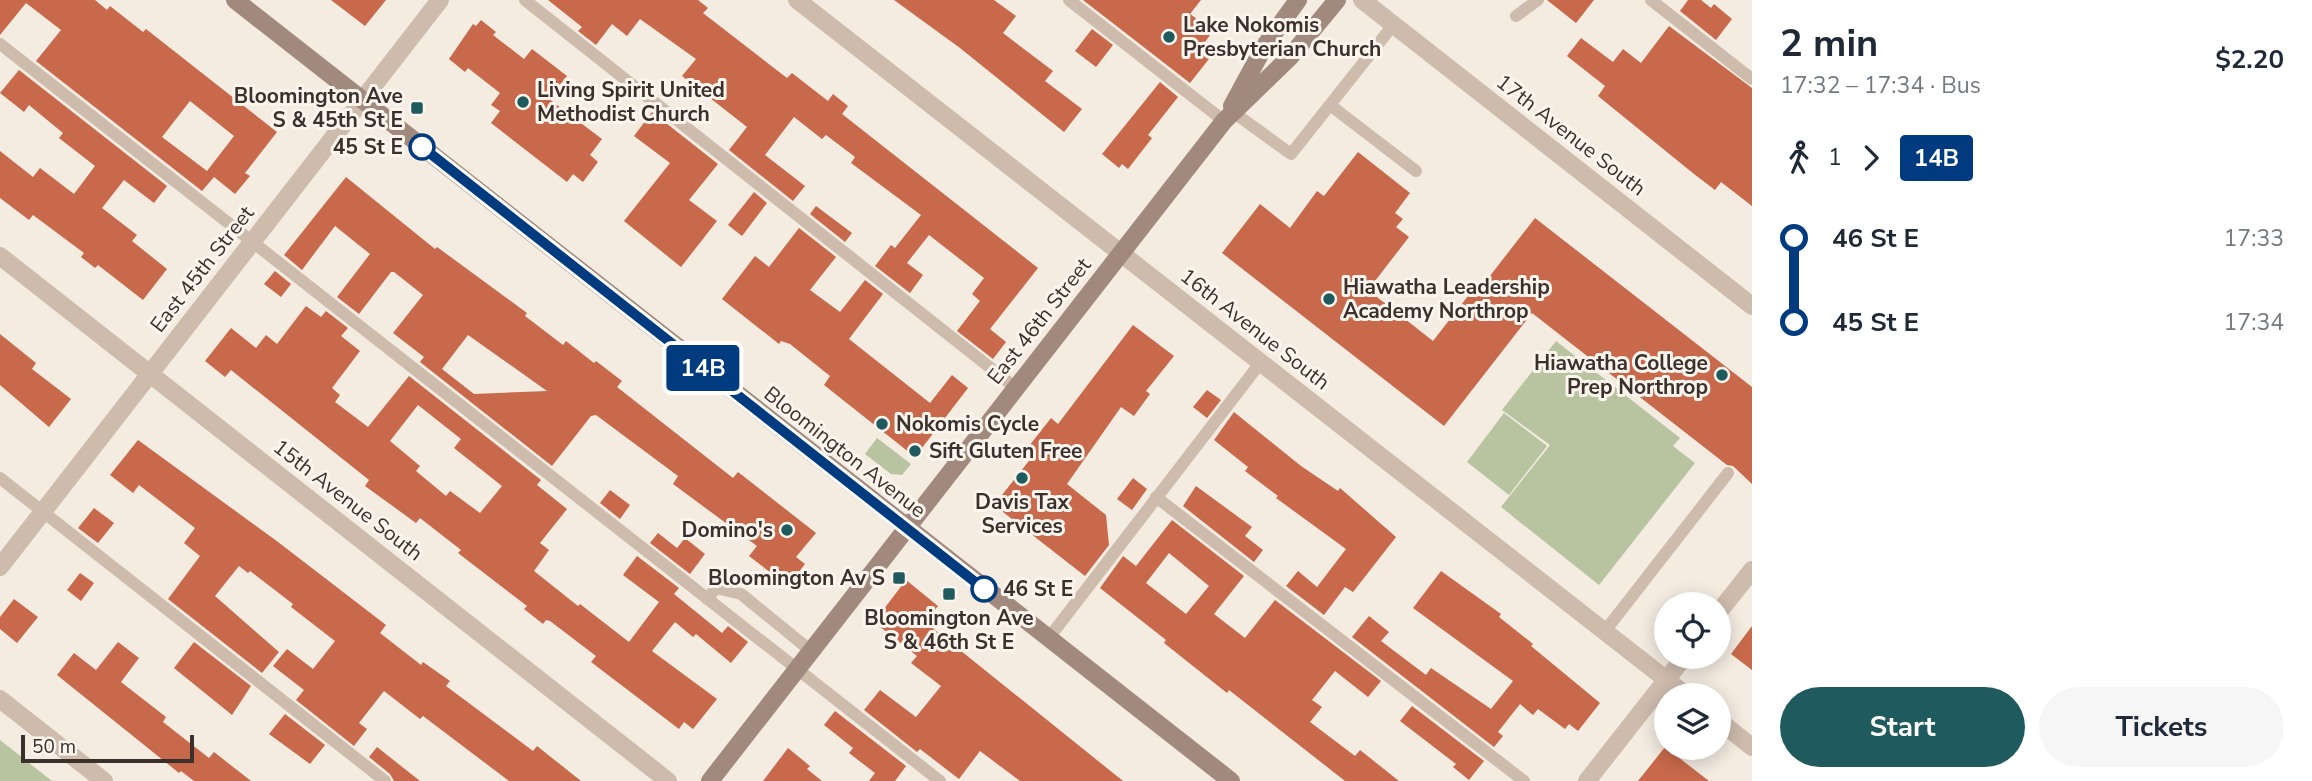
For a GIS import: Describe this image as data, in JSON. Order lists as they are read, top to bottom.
{
  "streets": {
    "street": [
      "17th Avenue South",
      "East 45th Street",
      "East 46th Street",
      "16th Avenue South",
      "Bloomington Avenue",
      "15th Avenue South"
    ]
  },
  "crossings": [
    ["East 45th Street", "Bloomington Avenue"],
    ["East 45th Street", "15th Avenue South"],
    ["East 46th Street", "16th Avenue South"],
    ["East 46th Street", "Bloomington Avenue"]
  ],
  "places": {
    "other": [
      "Lake Nokomis Presbyterian Church",
      "Living Spirit United Methodist Church",
      "45 St E",
      "Hiawatha Leadership Academy Northrop",
      "Hiawatha College Prep Northrop",
      "Nokomis Cycle",
      "Sift Gluten Free",
      "Davis Tax Services",
      "Domino's",
      "46 St E"
    ],
    "transit": ["Bloomington Ave S & 45th St E", "Bloomington Av S", "Bloomington Ave S & 46th St E"]
  },
  "lines": ["bus line 14B"],
  "scale_bar": "50 m",
  "page": {
    "on_map": "14B",
    "heading": ["2 min", "17:32 – 17:34 · Bus", "$2.20"],
    "legs": ["1", "14B"],
    "list": [
      {
        "name": "46 St E",
        "value": "17:33"
      },
      {
        "name": "45 St E",
        "value": "17:34"
      }
    ],
    "buttons": ["Start", "Tickets"],
    "scale": "50 m"
  }
}
